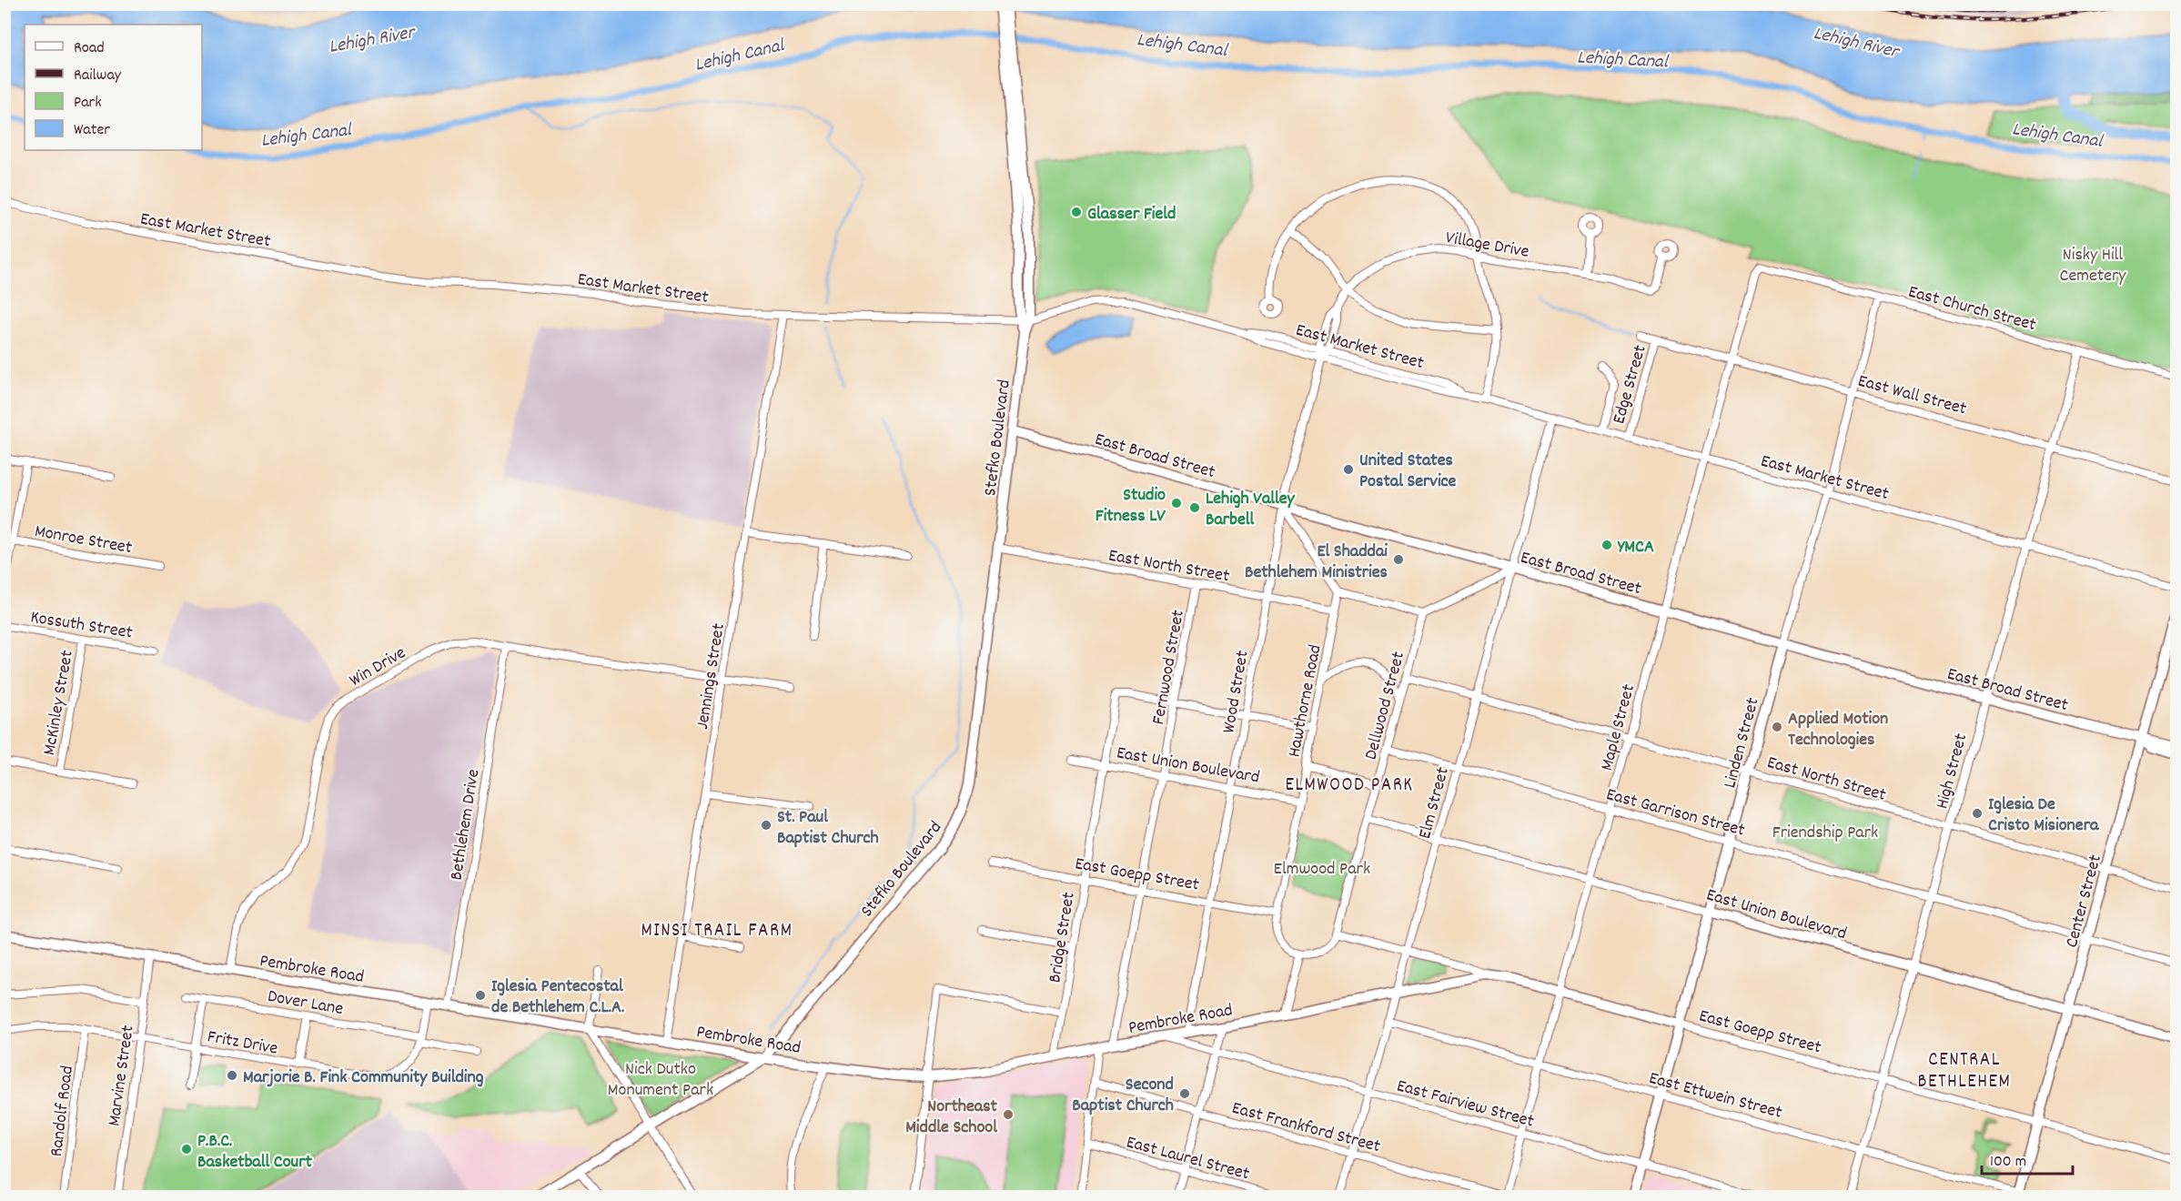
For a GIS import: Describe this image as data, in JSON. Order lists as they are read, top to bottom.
{
  "streets": {
    "main road": [
      "Stefko Boulevard",
      "East Broad Street",
      "Linden Street",
      "East Union Boulevard",
      "East Goepp Street",
      "Center Street",
      "Pembroke Road"
    ],
    "street": [
      "East Market Street",
      "Village Drive",
      "East Church Street",
      "Edge Street",
      "East Wall Street",
      "Monroe Street",
      "East North Street",
      "Kossuth Street",
      "Win Drive",
      "Fernwood Street",
      "Jennings Street",
      "Wood Street",
      "Hawthorne Road",
      "McKinley Street",
      "Dellwood Street",
      "Maple Street",
      "High Street",
      "Elm Street",
      "East Garrison Street",
      "Bethlehem Drive",
      "Bridge Street",
      "Dover Lane",
      "Fritz Drive",
      "Marvine Street",
      "East Ettwein Street",
      "East Fairview Street",
      "Randolf Road",
      "East Frankford Street",
      "East Laurel Street"
    ]
  },
  "crossings": [
    ["East Market Street", "Village Drive"],
    ["East Market Street", "Edge Street"],
    ["East Market Street", "Stefko Boulevard"],
    ["East Market Street", "Jennings Street"],
    ["East Market Street", "Wood Street"],
    ["East Market Street", "Maple Street"],
    ["East Market Street", "Linden Street"],
    ["East Market Street", "High Street"],
    ["East Market Street", "Elm Street"],
    ["Village Drive", "Wood Street"],
    ["East Church Street", "Maple Street"],
    ["East Church Street", "Linden Street"],
    ["East Church Street", "High Street"],
    ["Edge Street", "East Wall Street"],
    ["East Wall Street", "Maple Street"],
    ["East Wall Street", "Linden Street"],
    ["East Wall Street", "High Street"],
    ["Stefko Boulevard", "East Broad Street"],
    ["Stefko Boulevard", "East North Street"],
    ["Stefko Boulevard", "Pembroke Road"],
    ["East Broad Street", "Wood Street"],
    ["East Broad Street", "Maple Street"],
    ["East Broad Street", "Linden Street"],
    ["East Broad Street", "High Street"],
    ["East Broad Street", "Elm Street"],
    ["East Broad Street", "Center Street"],
    ["East North Street", "Fernwood Street"],
    ["East North Street", "Wood Street"],
    ["East North Street", "Hawthorne Road"],
    ["East North Street", "Dellwood Street"],
    ["East North Street", "Maple Street"],
    ["East North Street", "Linden Street"],
    ["East North Street", "High Street"],
    ["East North Street", "Elm Street"],
    ["East North Street", "Center Street"],
    ["Kossuth Street", "McKinley Street"],
    ["Win Drive", "Jennings Street"],
    ["Win Drive", "Bethlehem Drive"],
    ["Win Drive", "Pembroke Road"],
    ["Fernwood Street", "East Union Boulevard"],
    ["Fernwood Street", "East Goepp Street"],
    ["Fernwood Street", "Bridge Street"],
    ["Fernwood Street", "Pembroke Road"],
    ["Jennings Street", "Pembroke Road"],
    ["Wood Street", "East Union Boulevard"],
    ["Wood Street", "East Goepp Street"],
    ["Wood Street", "Pembroke Road"],
    ["Hawthorne Road", "East Union Boulevard"],
    ["Hawthorne Road", "East Goepp Street"],
    ["Dellwood Street", "East Union Boulevard"],
    ["Dellwood Street", "East Garrison Street"],
    ["Dellwood Street", "East Goepp Street"],
    ["Maple Street", "East Union Boulevard"],
    ["Maple Street", "East Garrison Street"],
    ["Maple Street", "East Goepp Street"],
    ["Maple Street", "East Ettwein Street"],
    ["Maple Street", "East Fairview Street"],
    ["Maple Street", "East Frankford Street"],
    ["Linden Street", "East Union Boulevard"],
    ["Linden Street", "East Garrison Street"],
    ["Linden Street", "East Goepp Street"],
    ["Linden Street", "East Ettwein Street"],
    ["Linden Street", "East Fairview Street"],
    ["East Union Boulevard", "High Street"],
    ["East Union Boulevard", "Elm Street"],
    ["East Union Boulevard", "Center Street"],
    ["East Union Boulevard", "Bridge Street"],
    ["High Street", "East Garrison Street"],
    ["High Street", "East Goepp Street"],
    ["High Street", "East Ettwein Street"],
    ["Elm Street", "East Garrison Street"],
    ["Elm Street", "East Goepp Street"],
    ["Elm Street", "Pembroke Road"],
    ["Elm Street", "East Ettwein Street"],
    ["Elm Street", "East Fairview Street"],
    ["Elm Street", "East Frankford Street"],
    ["East Garrison Street", "Center Street"],
    ["Bethlehem Drive", "Pembroke Road"],
    ["East Goepp Street", "Center Street"],
    ["East Goepp Street", "Bridge Street"],
    ["East Goepp Street", "Pembroke Road"],
    ["Center Street", "East Ettwein Street"],
    ["Bridge Street", "Pembroke Road"],
    ["Pembroke Road", "Fritz Drive"],
    ["Pembroke Road", "Marvine Street"],
    ["Pembroke Road", "East Fairview Street"],
    ["Dover Lane", "Fritz Drive"],
    ["Fritz Drive", "Marvine Street"],
    ["Fritz Drive", "Randolf Road"]
  ],
  "districts": ["ELMWOOD PARK", "MINSI TRAIL FARM", "CENTRAL BETHLEHEM"],
  "water": ["Lehigh River", "Lehigh Canal"],
  "parks": [
    "Nisky Hill Cemetery",
    "Friendship Park",
    "Elmwood Park",
    "Nick Dutko Monument Park"
  ],
  "places": [
    "Glasser Field",
    "United States Postal Service",
    "Studio Fitness LV",
    "Lehigh Valley Barbell",
    "YMCA",
    "El Shaddai Bethlehem Ministries",
    "Applied Motion Technologies",
    "Iglesia De Cristo Misionera",
    "St. Paul Baptist Church",
    "Iglesia Pentecostal de Bethlehem C.L.A.",
    "Marjorie B. Fink Community Building",
    "Second Baptist Church",
    "Northeast Middle School",
    "P.B.C. Basketball Court"
  ],
  "legend": [
    "Road",
    "Railway",
    "Park",
    "Water"
  ],
  "scale_bar": "100 m"
}
